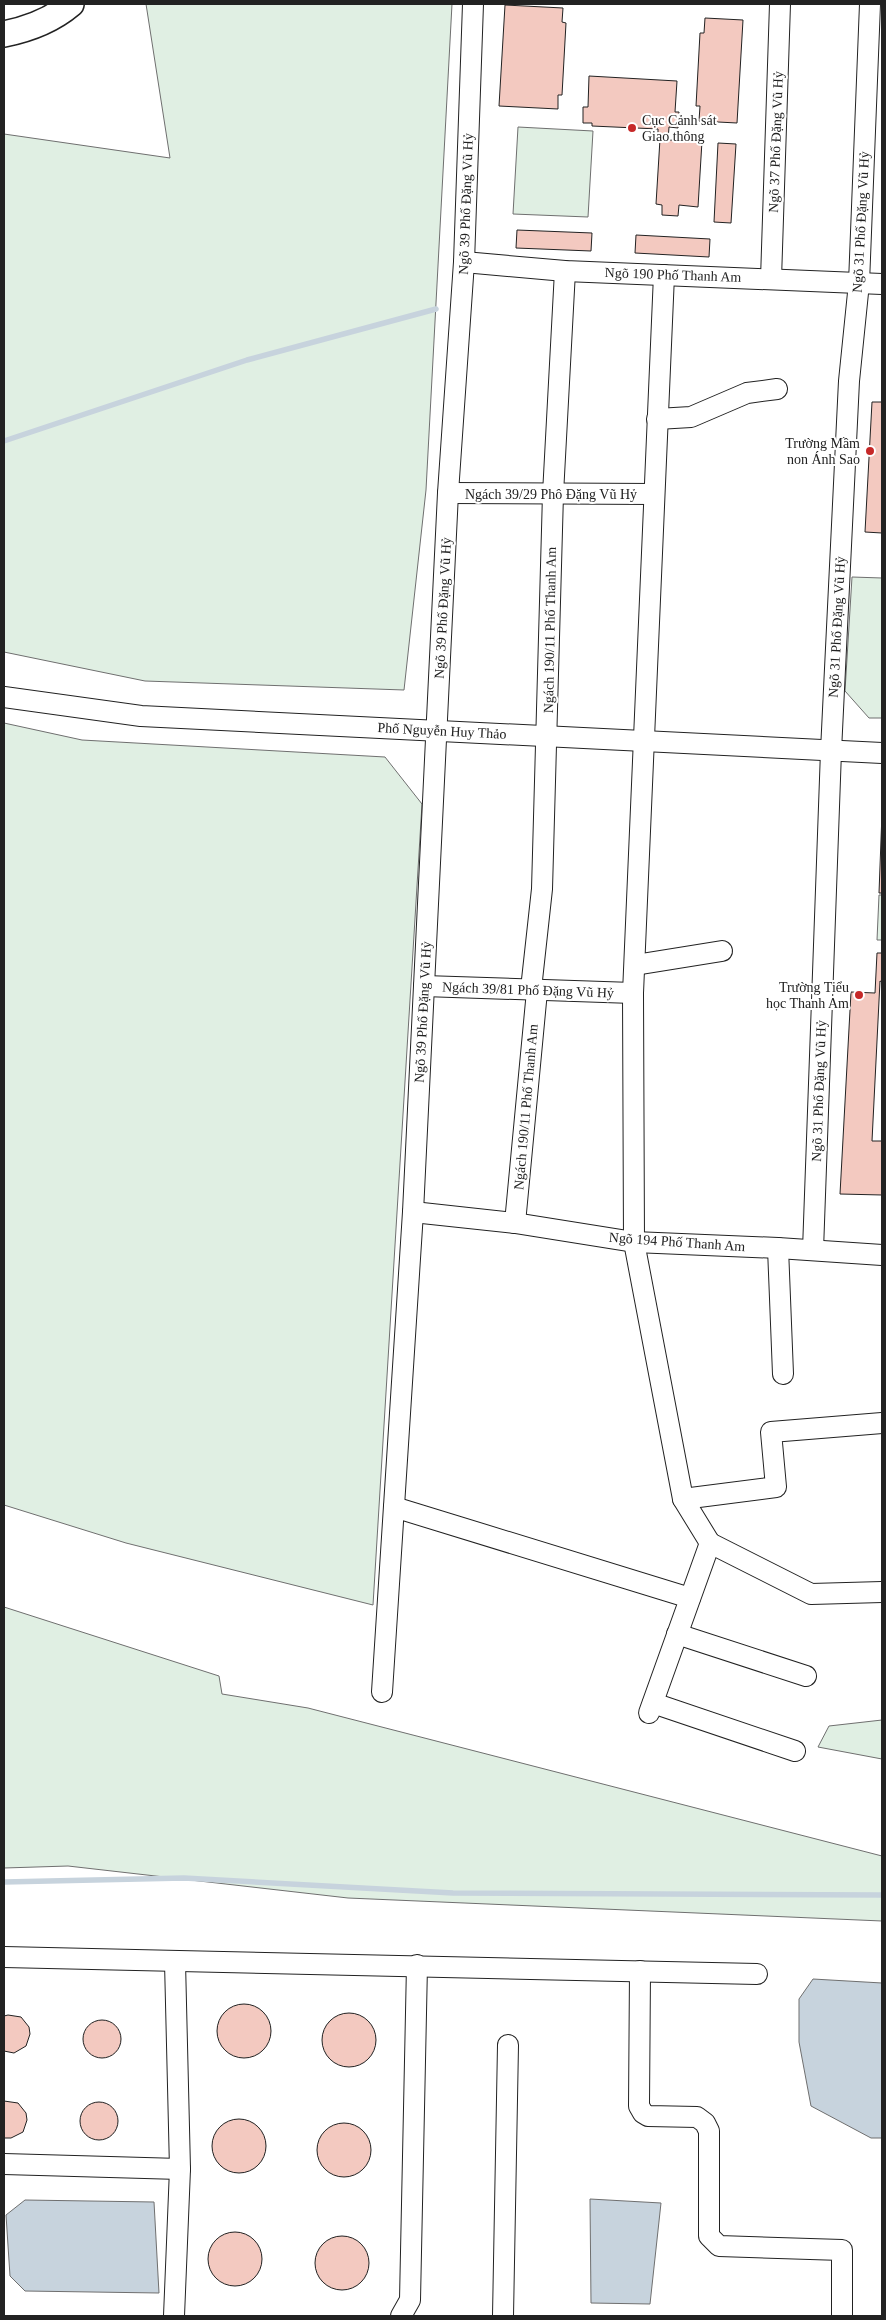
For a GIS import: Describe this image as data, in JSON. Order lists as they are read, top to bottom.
{
  "streets": {
    "street": [
      "Ngõ 37 Phố Đặng Vũ Hỷ",
      "Ngõ 39 Phố Đặng Vũ Hỷ",
      "Ngõ 31 Phố Đặng Vũ Hỷ",
      "Ngõ 190 Phố Thanh Am",
      "Ngách 39/29 Phô Đặng Vũ Hỷ",
      "Ngách 190/11 Phố Thanh Am",
      "Phố Nguyễn Huy Thảo",
      "Ngách 39/81 Phố Đặng Vũ Hỷ",
      "Ngõ 194 Phố Thanh Am"
    ]
  },
  "crossings": [
    ["Ngõ 37 Phố Đặng Vũ Hỷ", "Ngõ 190 Phố Thanh Am"],
    ["Ngõ 39 Phố Đặng Vũ Hỷ", "Ngõ 190 Phố Thanh Am"],
    ["Ngõ 39 Phố Đặng Vũ Hỷ", "Ngách 39/29 Phô Đặng Vũ Hỷ"],
    ["Ngõ 39 Phố Đặng Vũ Hỷ", "Phố Nguyễn Huy Thảo"],
    ["Ngõ 39 Phố Đặng Vũ Hỷ", "Ngách 39/81 Phố Đặng Vũ Hỷ"],
    ["Ngõ 39 Phố Đặng Vũ Hỷ", "Ngõ 194 Phố Thanh Am"],
    ["Ngõ 31 Phố Đặng Vũ Hỷ", "Ngõ 190 Phố Thanh Am"],
    ["Ngõ 31 Phố Đặng Vũ Hỷ", "Phố Nguyễn Huy Thảo"],
    ["Ngõ 31 Phố Đặng Vũ Hỷ", "Ngõ 194 Phố Thanh Am"],
    ["Ngõ 190 Phố Thanh Am", "Ngách 190/11 Phố Thanh Am"],
    ["Ngách 39/29 Phô Đặng Vũ Hỷ", "Ngách 190/11 Phố Thanh Am"],
    ["Ngách 190/11 Phố Thanh Am", "Phố Nguyễn Huy Thảo"],
    ["Ngách 190/11 Phố Thanh Am", "Ngách 39/81 Phố Đặng Vũ Hỷ"],
    ["Ngách 190/11 Phố Thanh Am", "Ngõ 194 Phố Thanh Am"]
  ],
  "places": ["Cục Cảnh sát Giao thông", "Trường Mầm non Ánh Sao", "Trường Tiểu học Thanh Am"]
}
